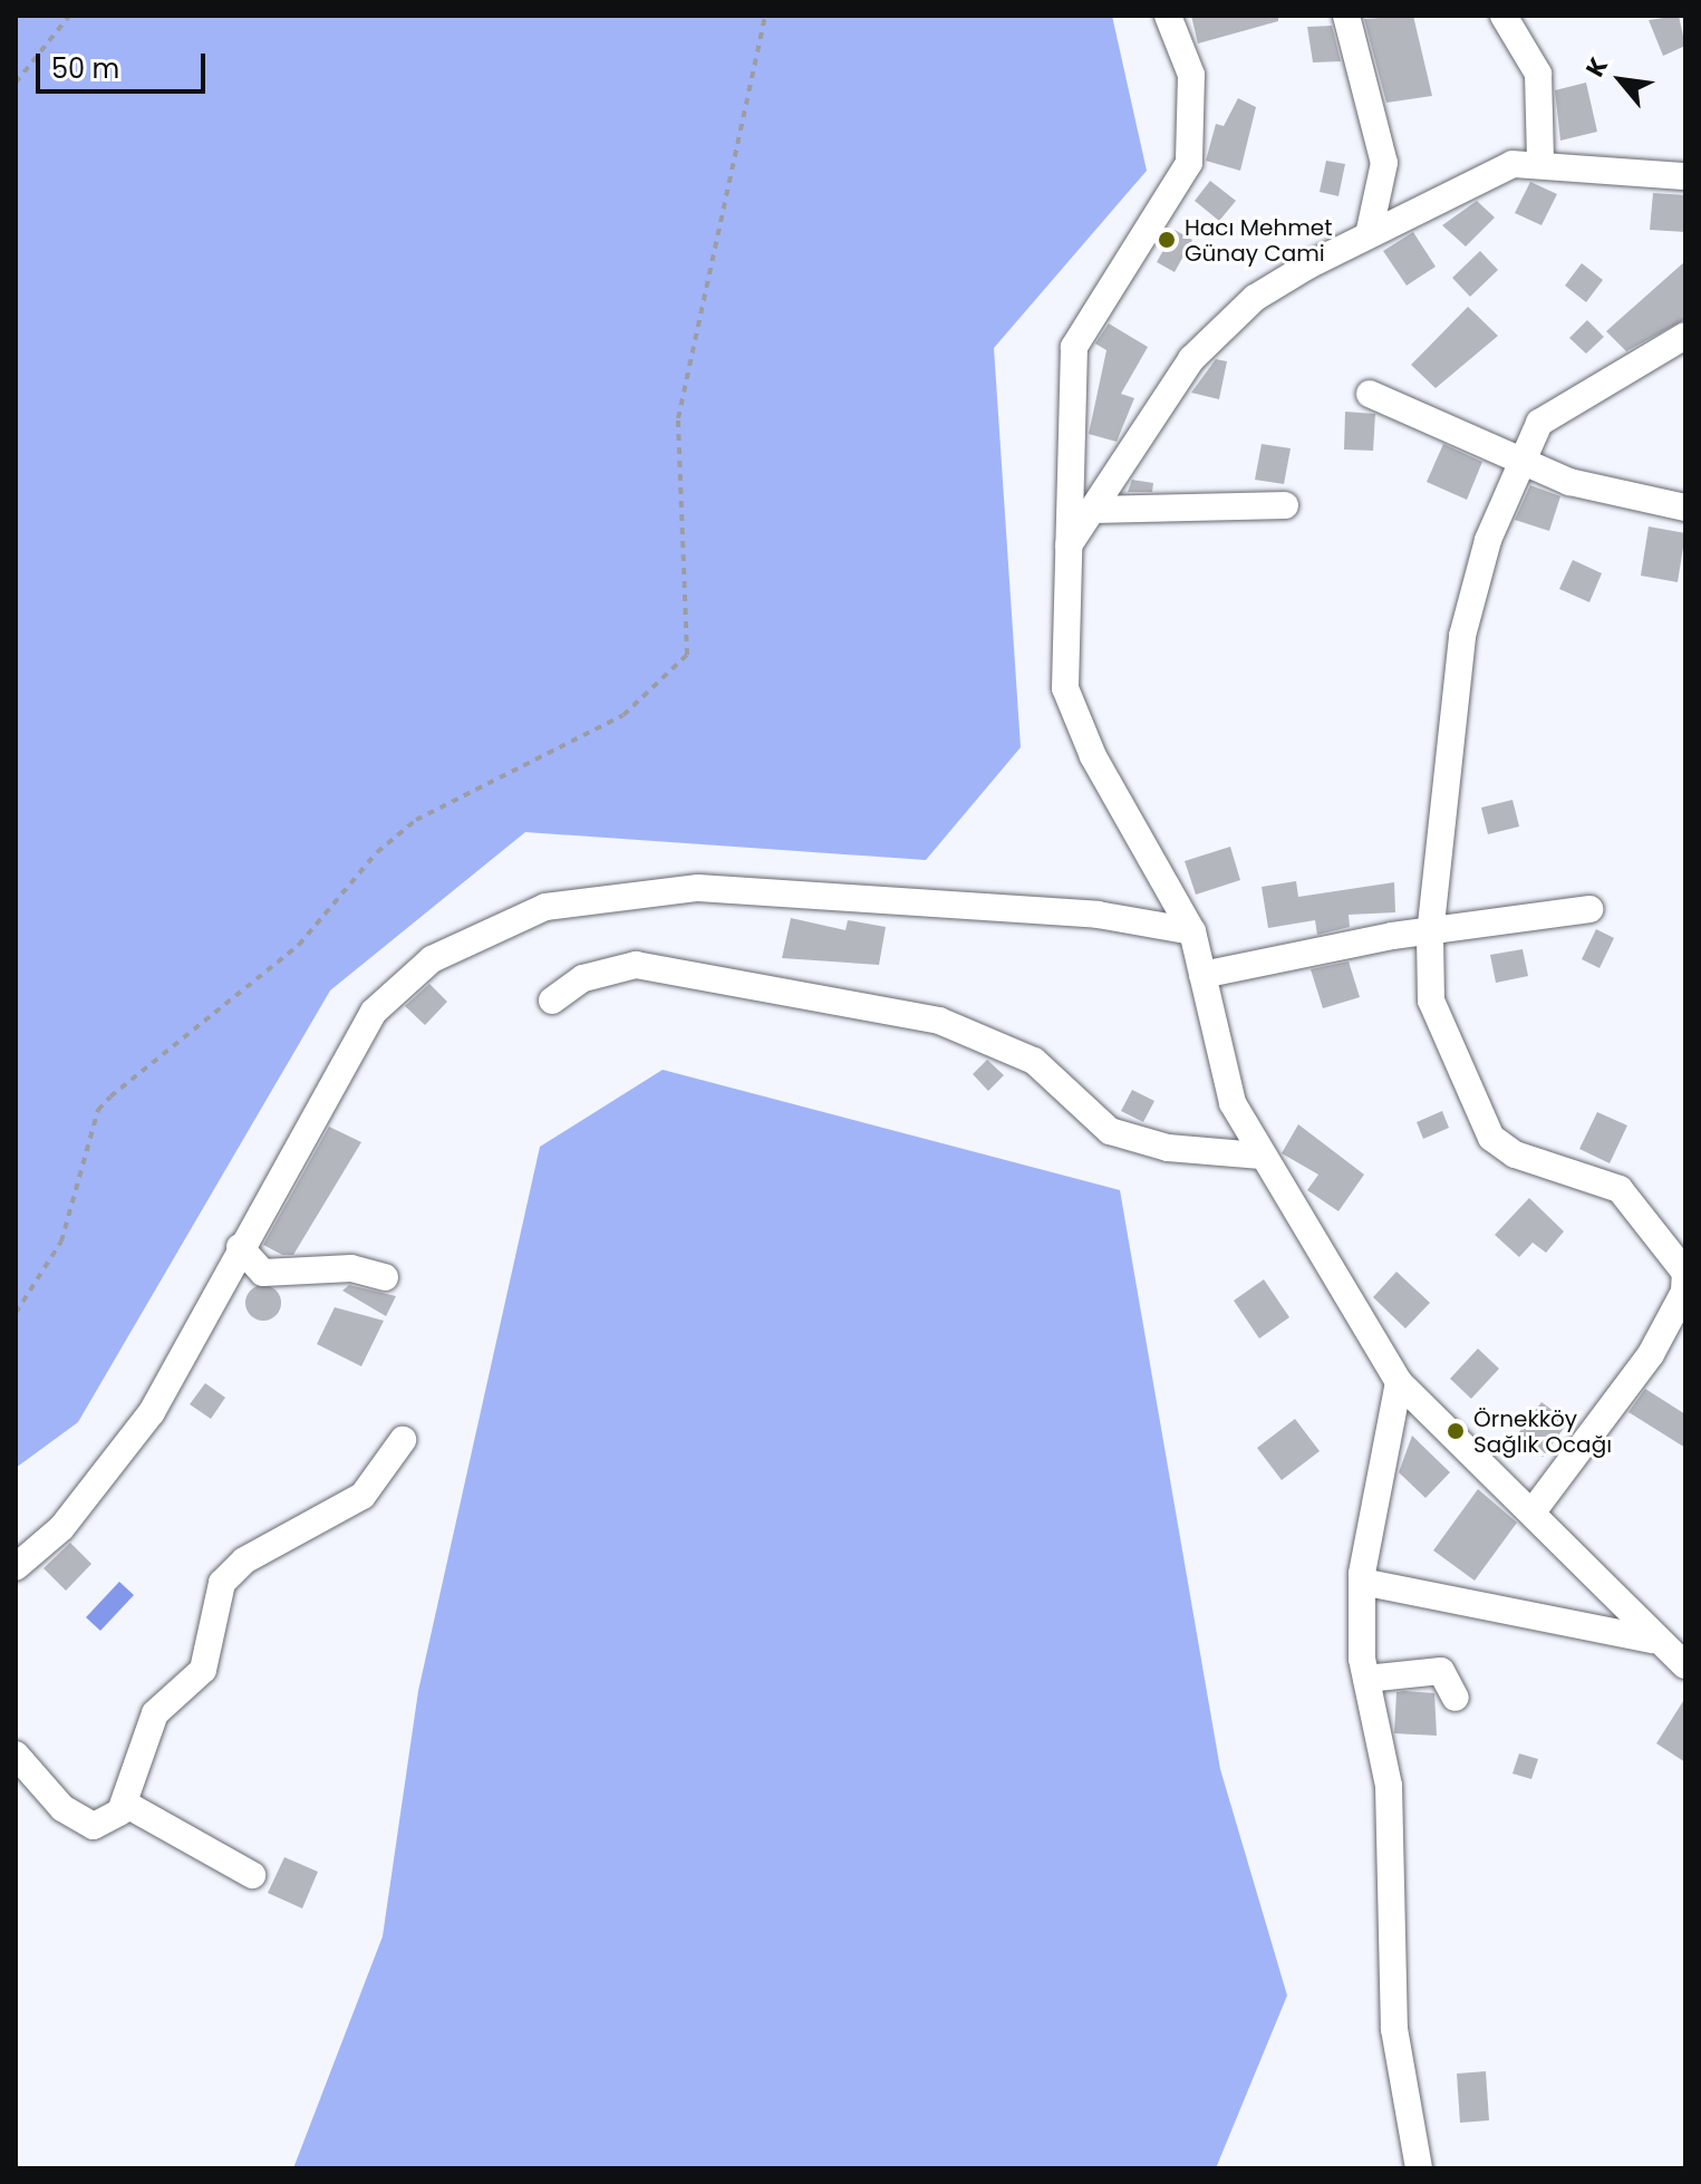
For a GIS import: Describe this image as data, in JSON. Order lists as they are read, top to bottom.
{
  "places": ["Hacı Mehmet Günay Cami", "Örnekköy Sağlık Ocağı"],
  "scale_bar": "50 m",
  "north": "top left"
}
